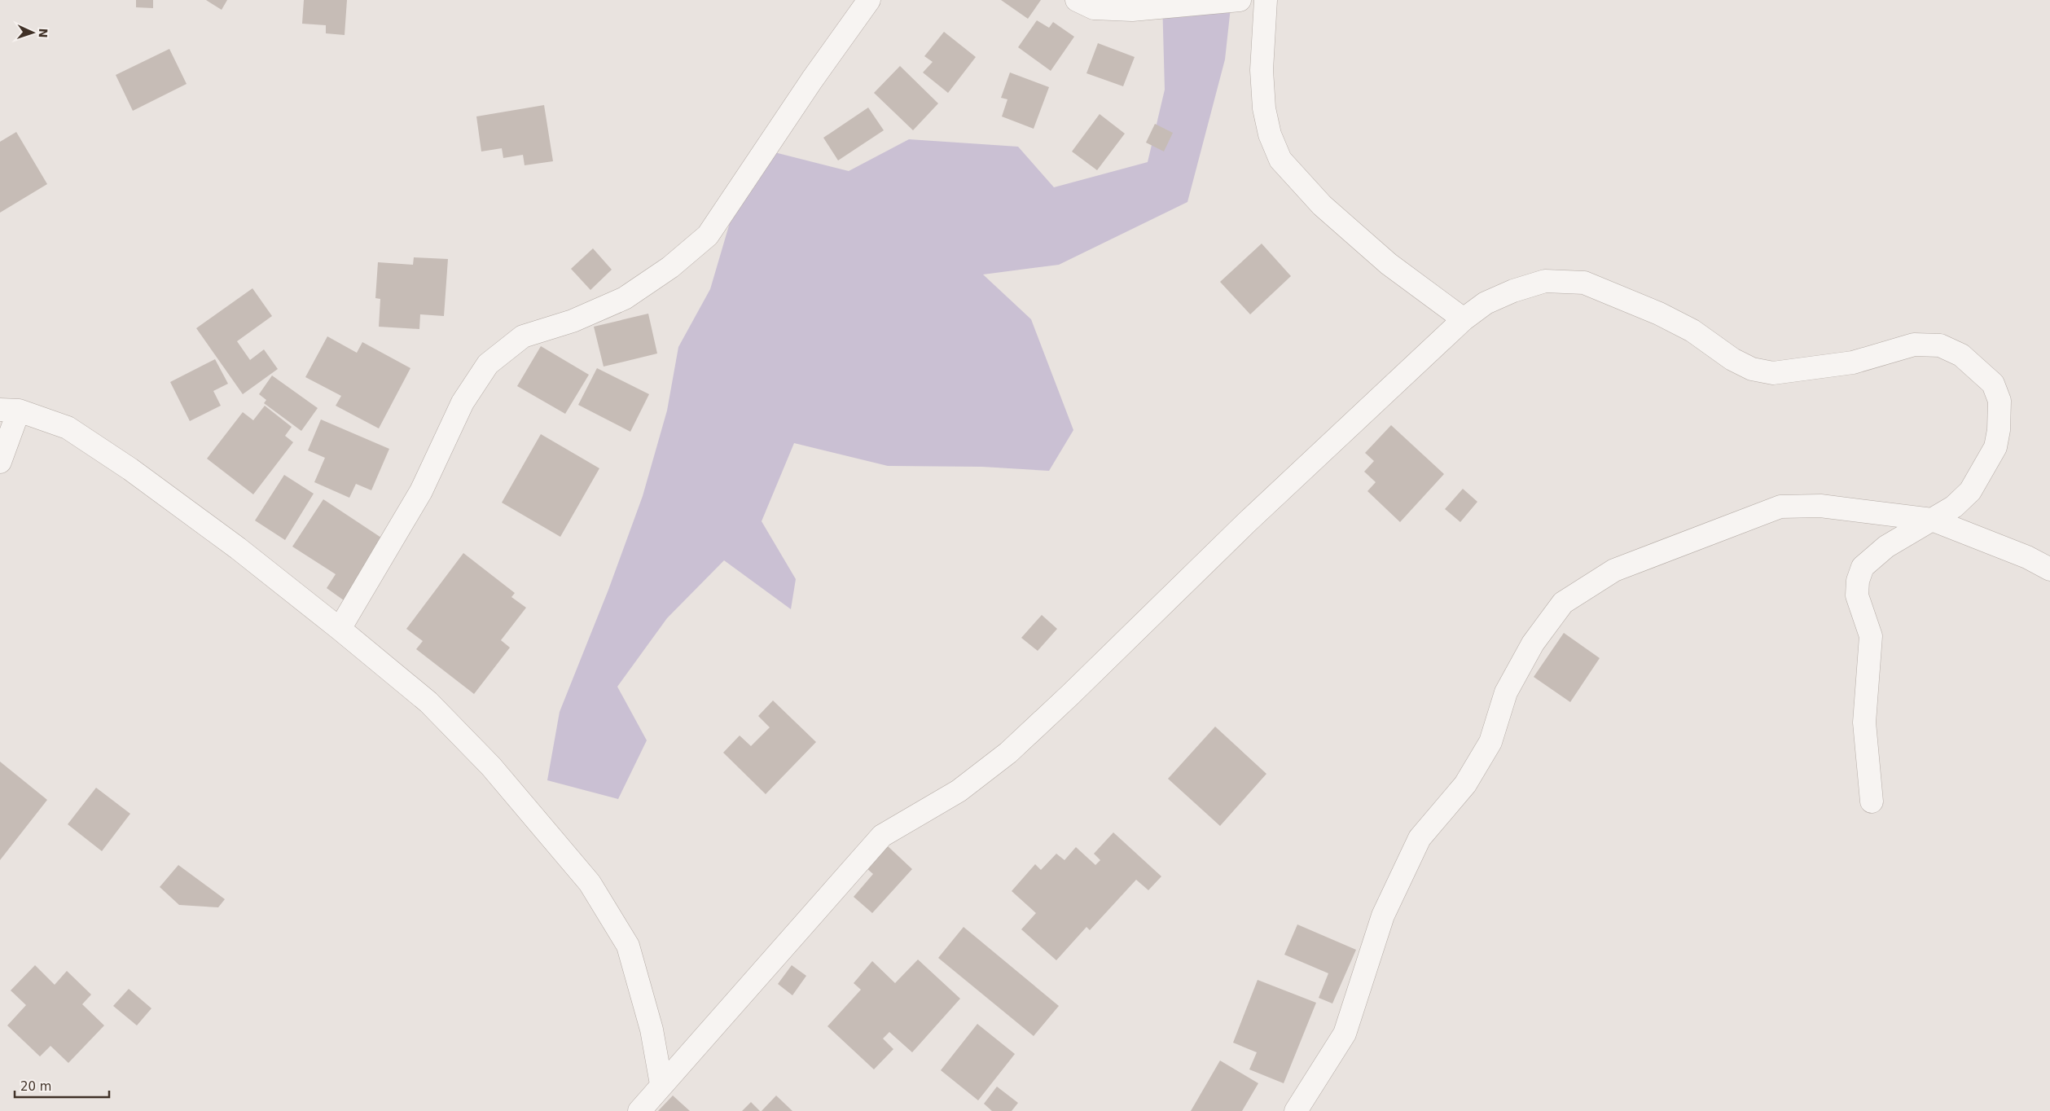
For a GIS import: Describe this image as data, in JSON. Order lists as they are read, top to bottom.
{
  "scale_bar": "20 m",
  "north": "right"
}
